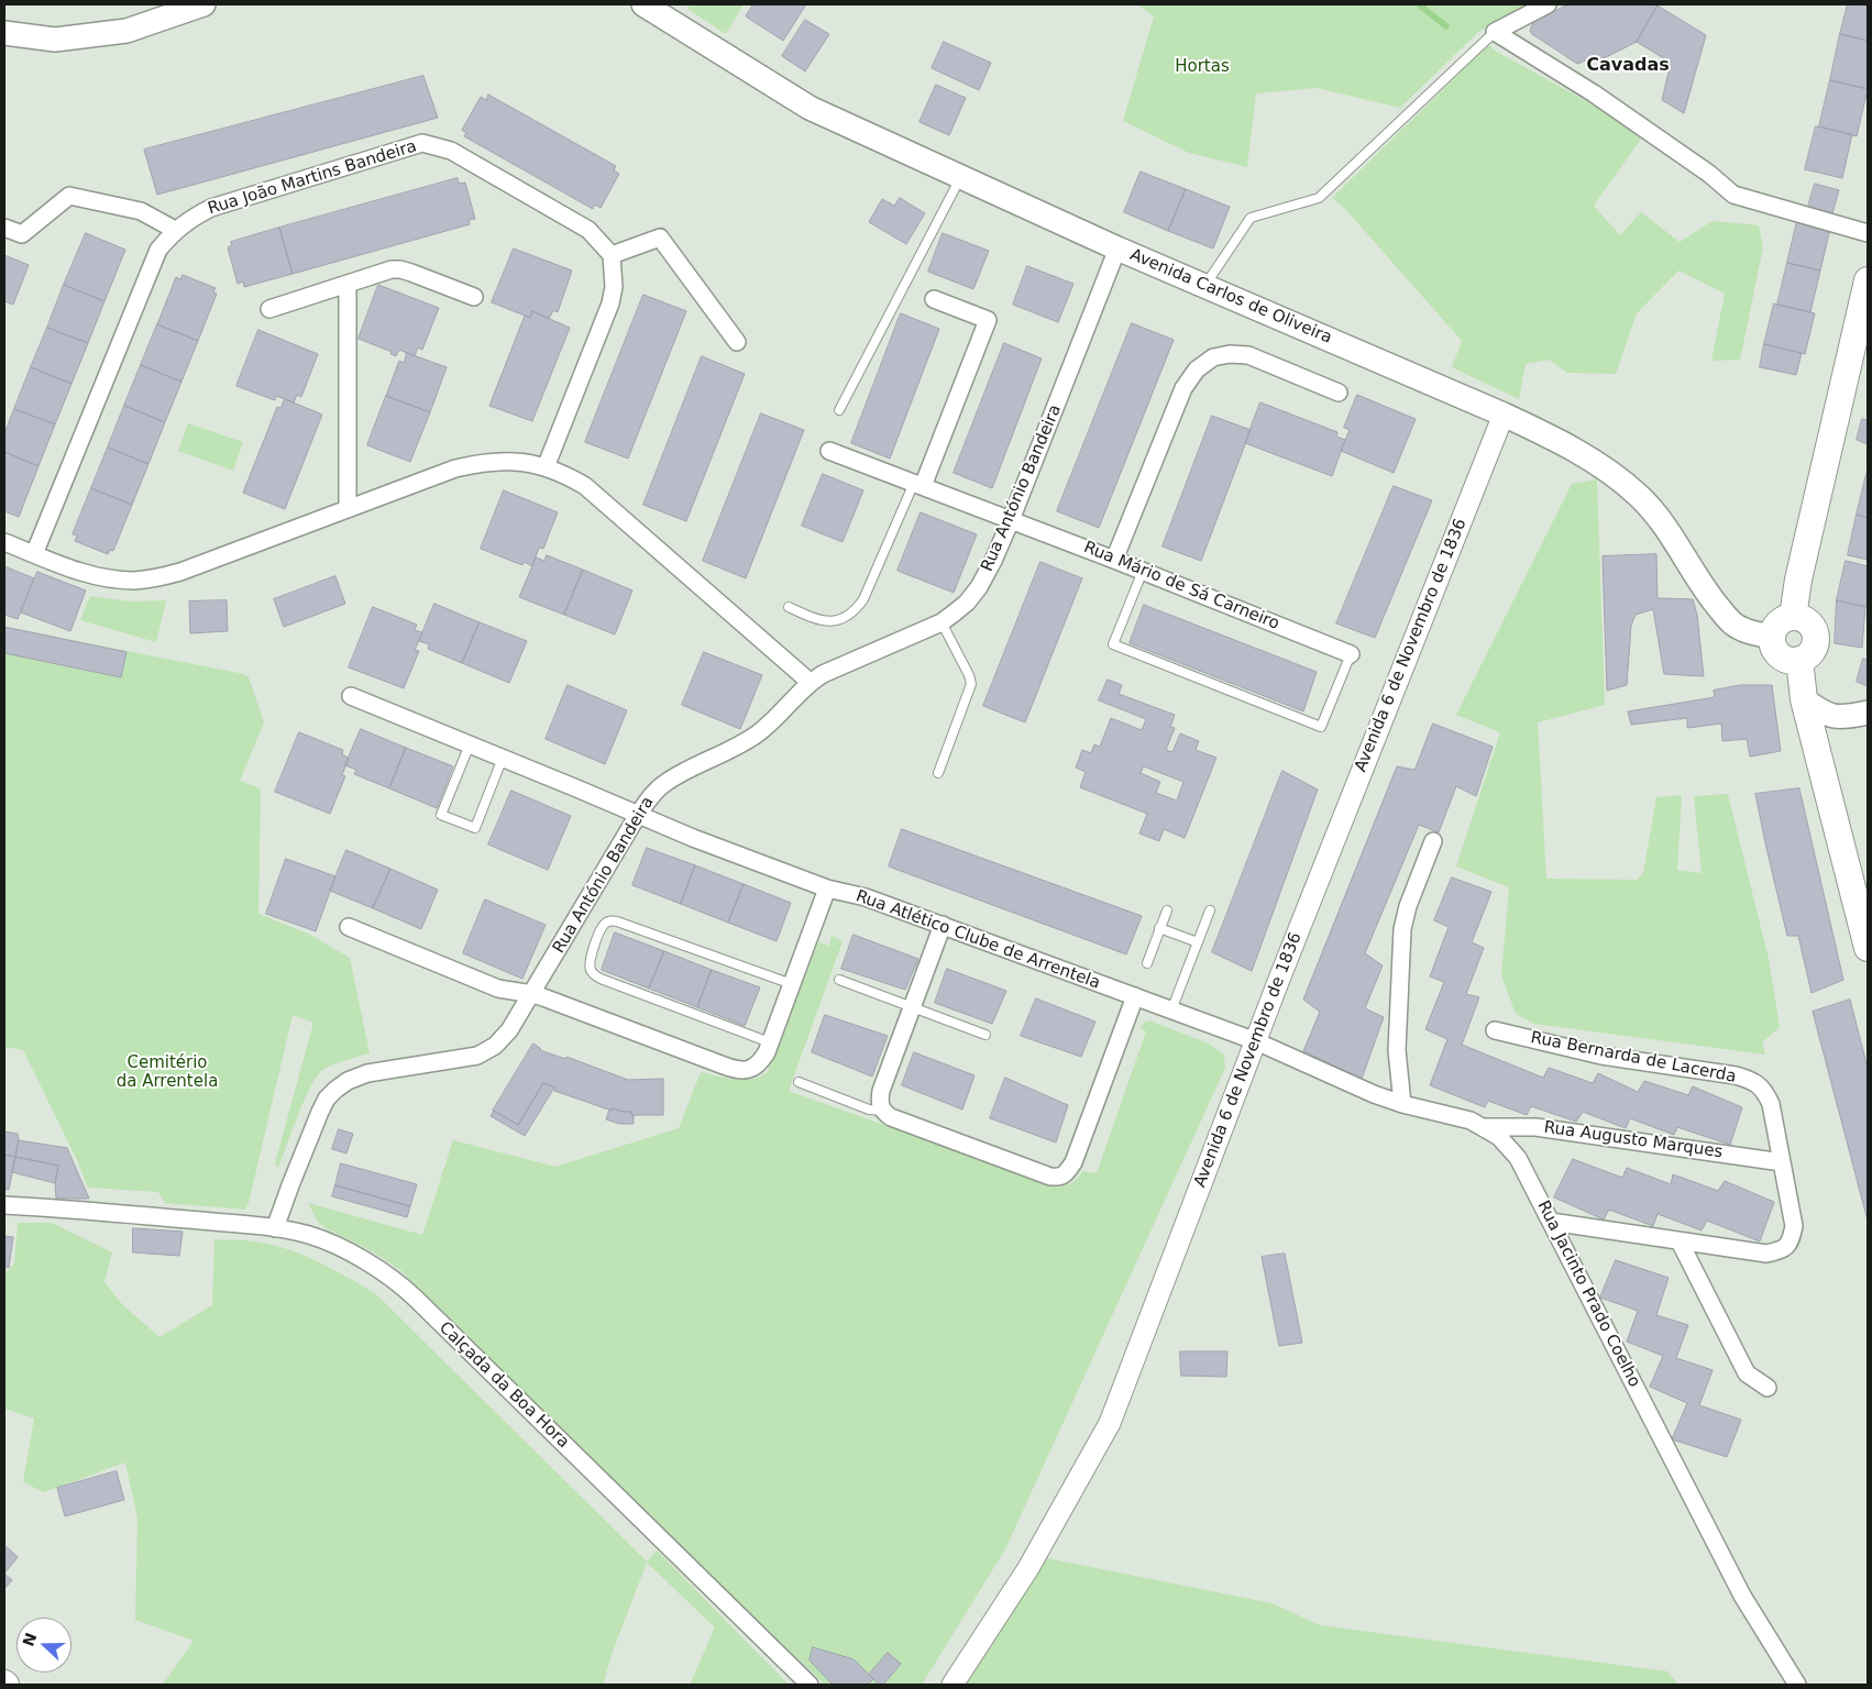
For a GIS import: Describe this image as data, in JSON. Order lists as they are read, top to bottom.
{
  "streets": {
    "main road": ["Avenida Carlos de Oliveira"],
    "street": [
      "Rua João Martins Bandeira",
      "Rua António Bandeira",
      "Rua Mário de Sá Carneiro",
      "Avenida 6 de Novembro de 1836",
      "Rua Atlético Clube de Arrentela",
      "Rua Bernarda de Lacerda",
      "Rua Augusto Marques",
      "Rua Jacinto Prado Coelho",
      "Calçada da Boa Hora"
    ]
  },
  "crossings": [
    ["Avenida Carlos de Oliveira", "Rua António Bandeira"],
    ["Avenida Carlos de Oliveira", "Avenida 6 de Novembro de 1836"],
    ["Rua António Bandeira", "Rua Mário de Sá Carneiro"],
    ["Rua António Bandeira", "Rua Atlético Clube de Arrentela"],
    ["Rua António Bandeira", "Calçada da Boa Hora"],
    ["Avenida 6 de Novembro de 1836", "Rua Atlético Clube de Arrentela"],
    ["Avenida 6 de Novembro de 1836", "Rua Jacinto Prado Coelho"],
    ["Rua Atlético Clube de Arrentela", "Rua Jacinto Prado Coelho"],
    ["Rua Bernarda de Lacerda", "Rua Augusto Marques"],
    ["Rua Bernarda de Lacerda", "Rua Jacinto Prado Coelho"],
    ["Rua Augusto Marques", "Rua Jacinto Prado Coelho"]
  ],
  "districts": ["Cavadas"],
  "parks": ["Hortas", "Cemitério da Arrentela"],
  "north": "left"
}
